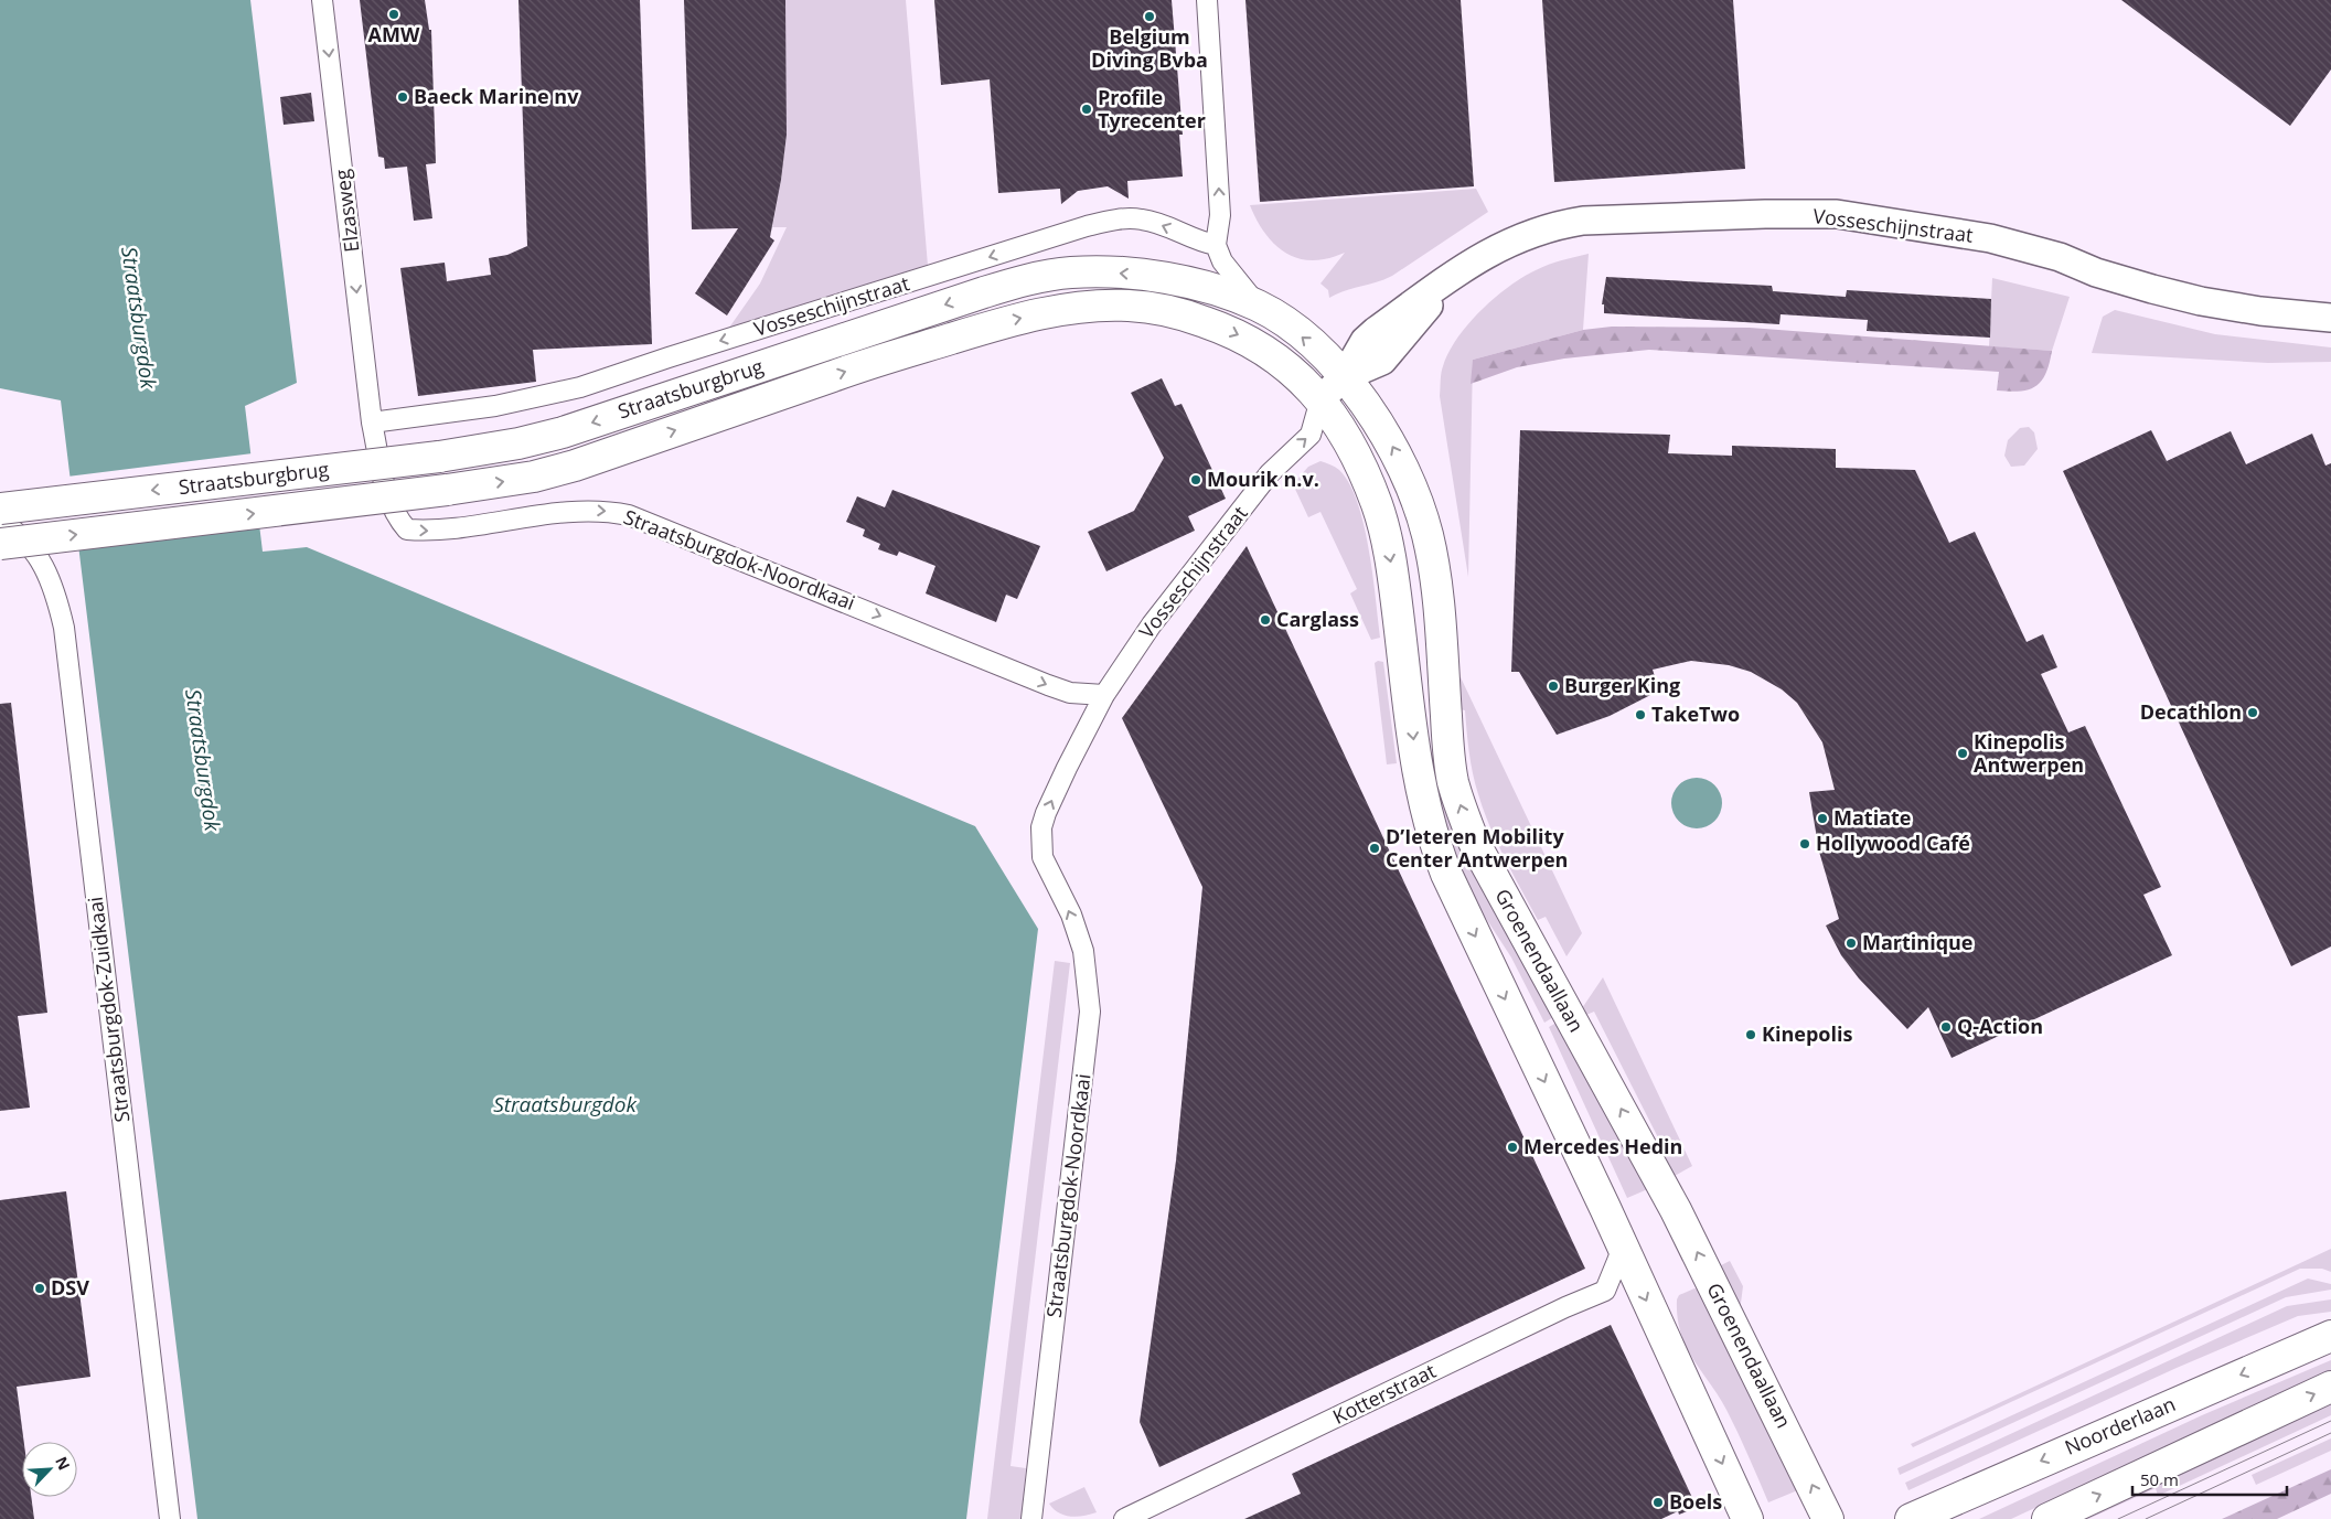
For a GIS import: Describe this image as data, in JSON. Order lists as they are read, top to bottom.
{
  "streets": {
    "main road": ["Straatsburgbrug", "Groenendaallaan", "Noorderlaan"],
    "street": [
      "Elzasweg",
      "Vosseschijnstraat",
      "Straatsburgdok-Noordkaai",
      "Straatsburgdok-Zuidkaai",
      "Kotterstraat"
    ]
  },
  "crossings": [
    ["Elzasweg", "Vosseschijnstraat"],
    ["Elzasweg", "Straatsburgdok-Noordkaai"],
    ["Vosseschijnstraat", "Straatsburgbrug"],
    ["Vosseschijnstraat", "Straatsburgdok-Noordkaai"],
    ["Vosseschijnstraat", "Groenendaallaan"],
    ["Straatsburgbrug", "Groenendaallaan"]
  ],
  "one_way": ["Elzasweg"],
  "water": ["Straatsburgdok"],
  "places": [
    "AMW",
    "Belgium Diving Bvba",
    "Baeck Marine nv",
    "Profile Tyrecenter",
    "Mourik n.v.",
    "Carglass",
    "Burger King",
    "Decathlon",
    "TakeTwo",
    "Kinepolis Antwerpen",
    "Matiate",
    "Hollywood Café",
    "D’Ieteren Mobility Center Antwerpen",
    "Martinique",
    "Q-Action",
    "Kinepolis",
    "Mercedes Hedin",
    "DSV",
    "Boels"
  ],
  "scale_bar": "50 m",
  "north": "top right"
}
